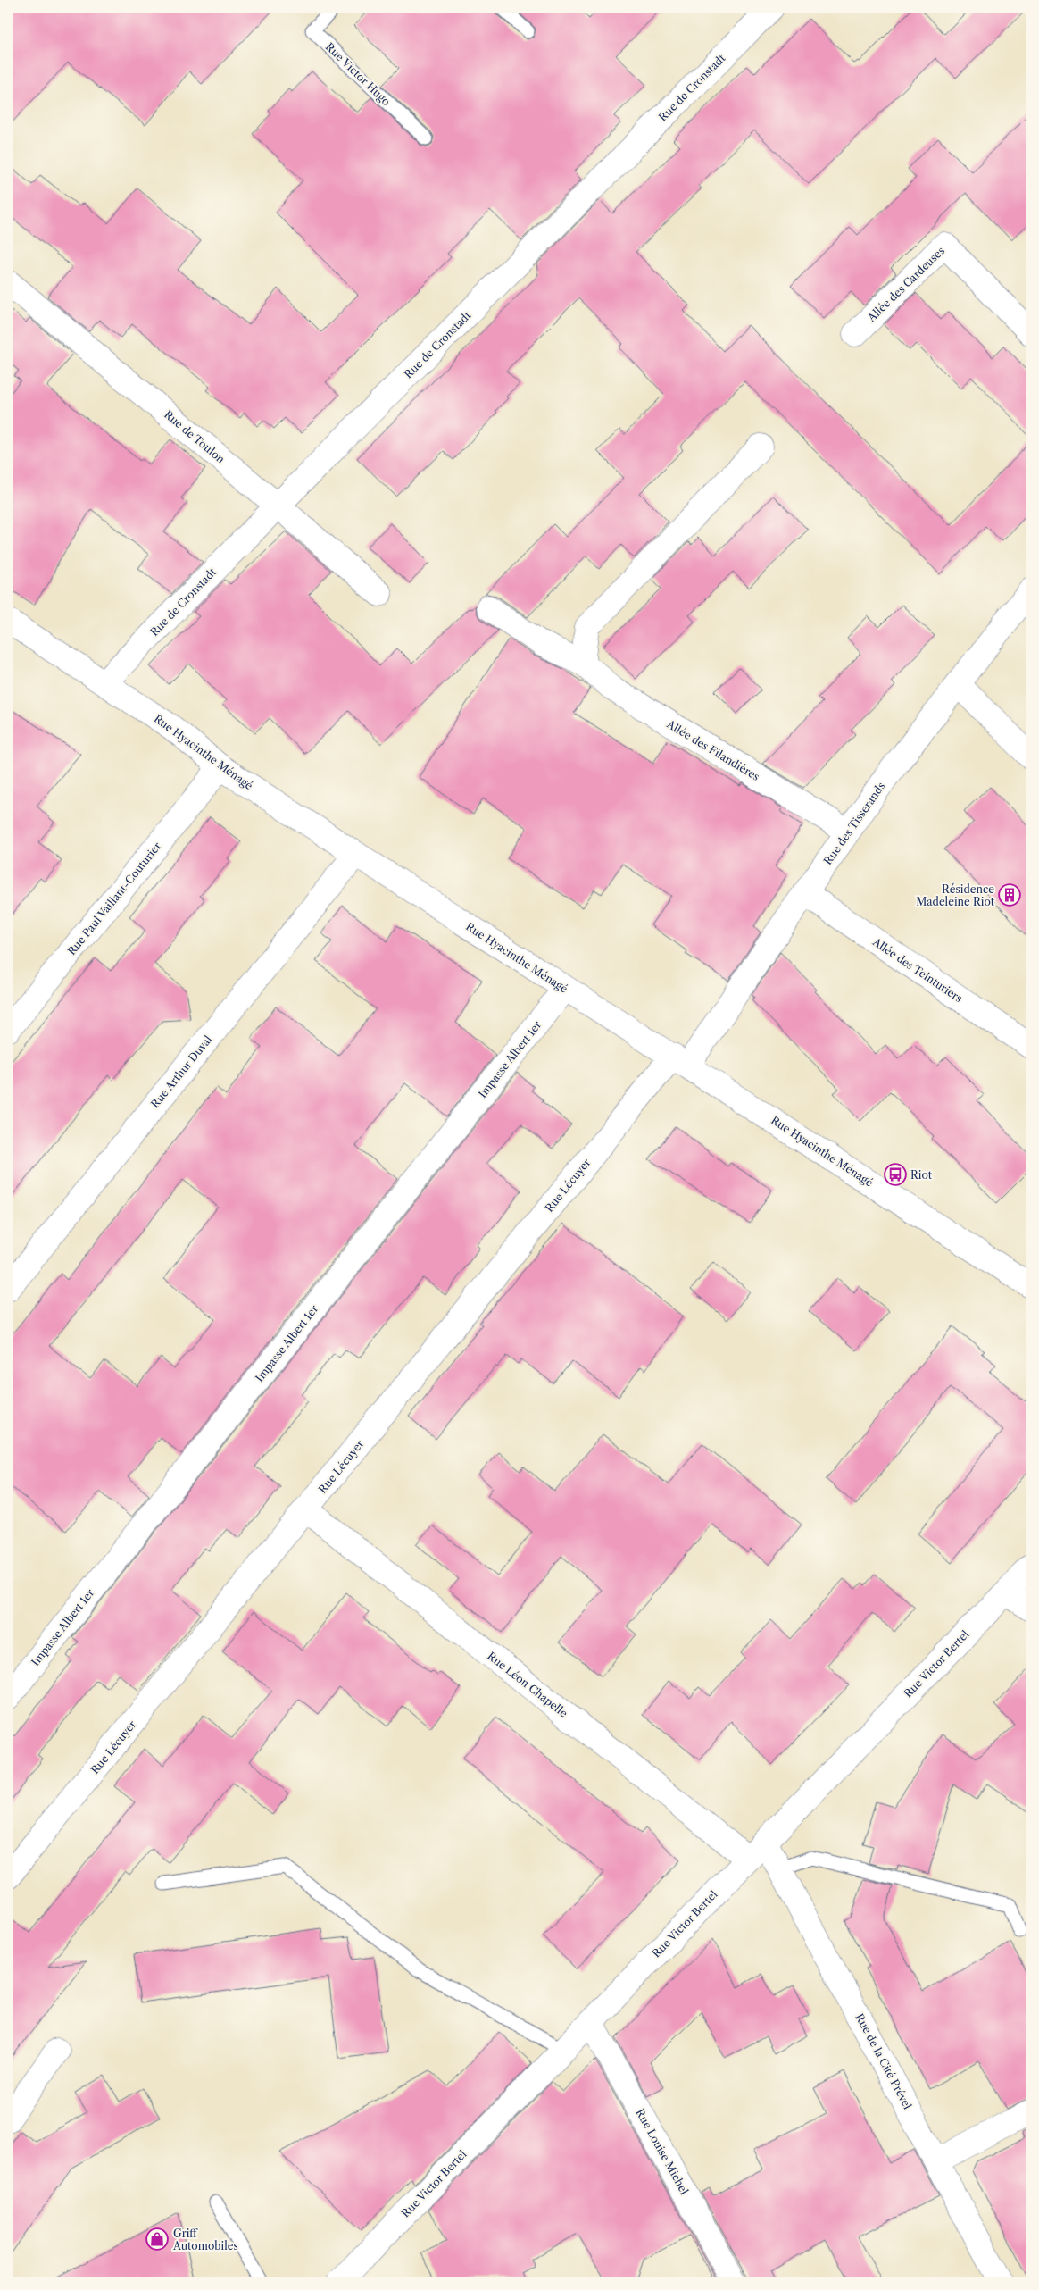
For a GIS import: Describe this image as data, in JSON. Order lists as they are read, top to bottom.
{
  "streets": {
    "street": [
      "Rue de Cronstadt",
      "Allée des Cardeuses",
      "Rue de Toulon",
      "Allée des Filandières",
      "Rue Hyacinthe Ménagé",
      "Rue des Tisserands",
      "Rue Paul Vaillant-Couturier",
      "Allée des Teinturiers",
      "Impasse Albert 1er",
      "Rue Arthur Duval",
      "Rue Lécuyer",
      "Rue Victor Bertel",
      "Rue Léon Chapelle",
      "Rue de la Cité Prével",
      "Rue Louise Michel"
    ],
    "lane": ["Rue Victor Hugo"]
  },
  "crossings": [
    ["Rue de Cronstadt", "Rue de Toulon"],
    ["Rue de Cronstadt", "Rue Hyacinthe Ménagé"],
    ["Allée des Filandières", "Rue des Tisserands"],
    ["Rue Hyacinthe Ménagé", "Rue des Tisserands"],
    ["Rue Hyacinthe Ménagé", "Rue Paul Vaillant-Couturier"],
    ["Rue Hyacinthe Ménagé", "Impasse Albert 1er"],
    ["Rue Hyacinthe Ménagé", "Rue Arthur Duval"],
    ["Rue Hyacinthe Ménagé", "Rue Lécuyer"],
    ["Rue des Tisserands", "Allée des Teinturiers"],
    ["Rue des Tisserands", "Rue Lécuyer"],
    ["Rue Lécuyer", "Rue Léon Chapelle"],
    ["Rue Victor Bertel", "Rue Léon Chapelle"],
    ["Rue Victor Bertel", "Rue de la Cité Prével"],
    ["Rue Victor Bertel", "Rue Louise Michel"]
  ],
  "places": {
    "building": ["Résidence Madeleine Riot"],
    "bus stop": ["Riot"],
    "shop": ["Griff Automobiles"]
  }
}
